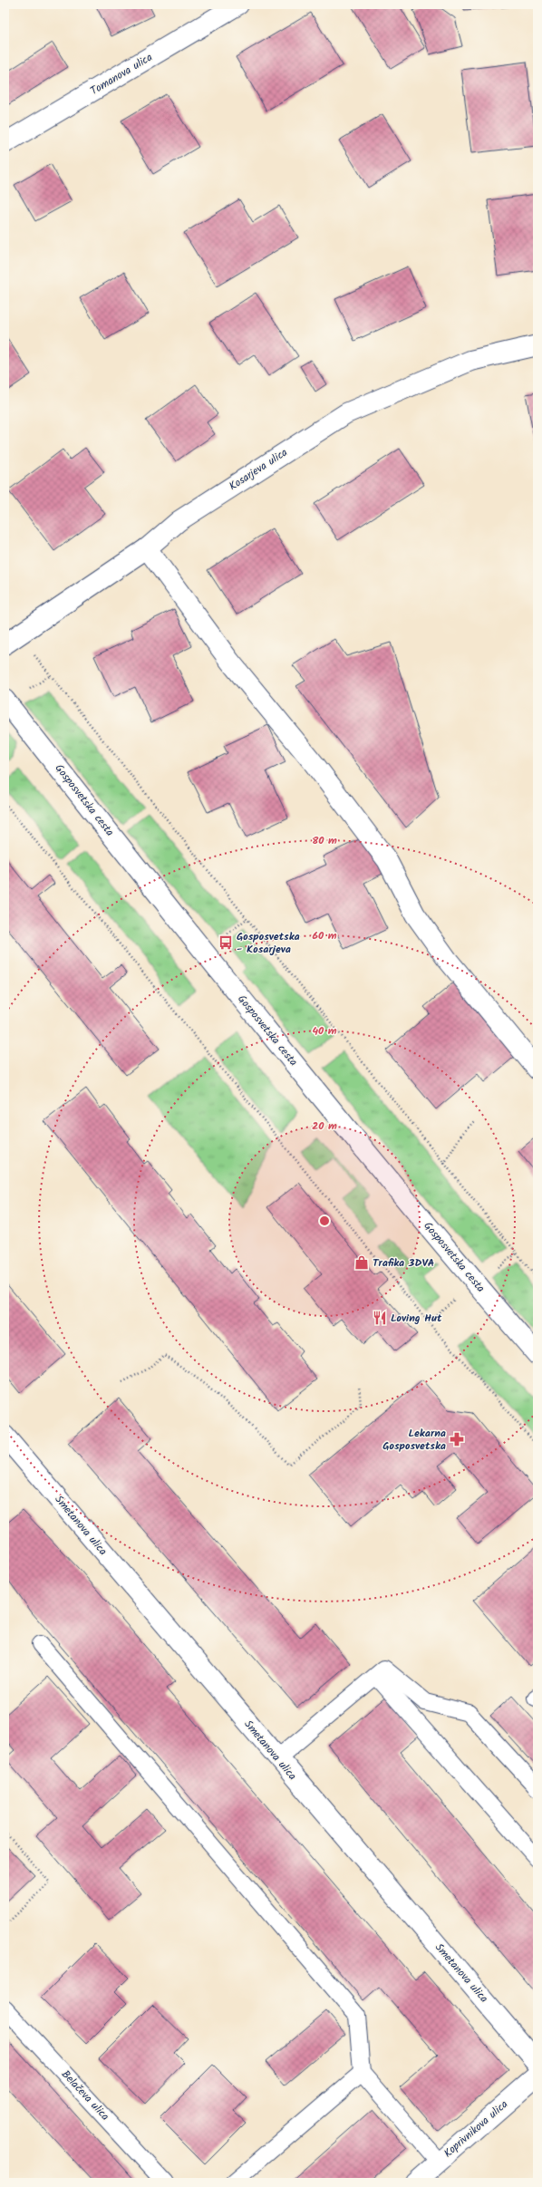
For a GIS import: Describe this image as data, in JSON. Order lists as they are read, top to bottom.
{
  "streets": {
    "street": [
      "Tomanova ulica",
      "Kosarjeva ulica",
      "Gosposvetska cesta",
      "Smetanova ulica",
      "Koprivnikova ulica"
    ],
    "lane": ["Belačeva ulica"]
  },
  "places": {
    "bus stop": ["Gosposvetska - Kosarjeva"],
    "shop": ["Trafika 3DVA"],
    "restaurant": ["Loving Hut"],
    "pharmacy": ["Lekarna Gosposvetska"]
  },
  "rings": [
    "80 m",
    "60 m",
    "40 m",
    "20 m"
  ]
}
